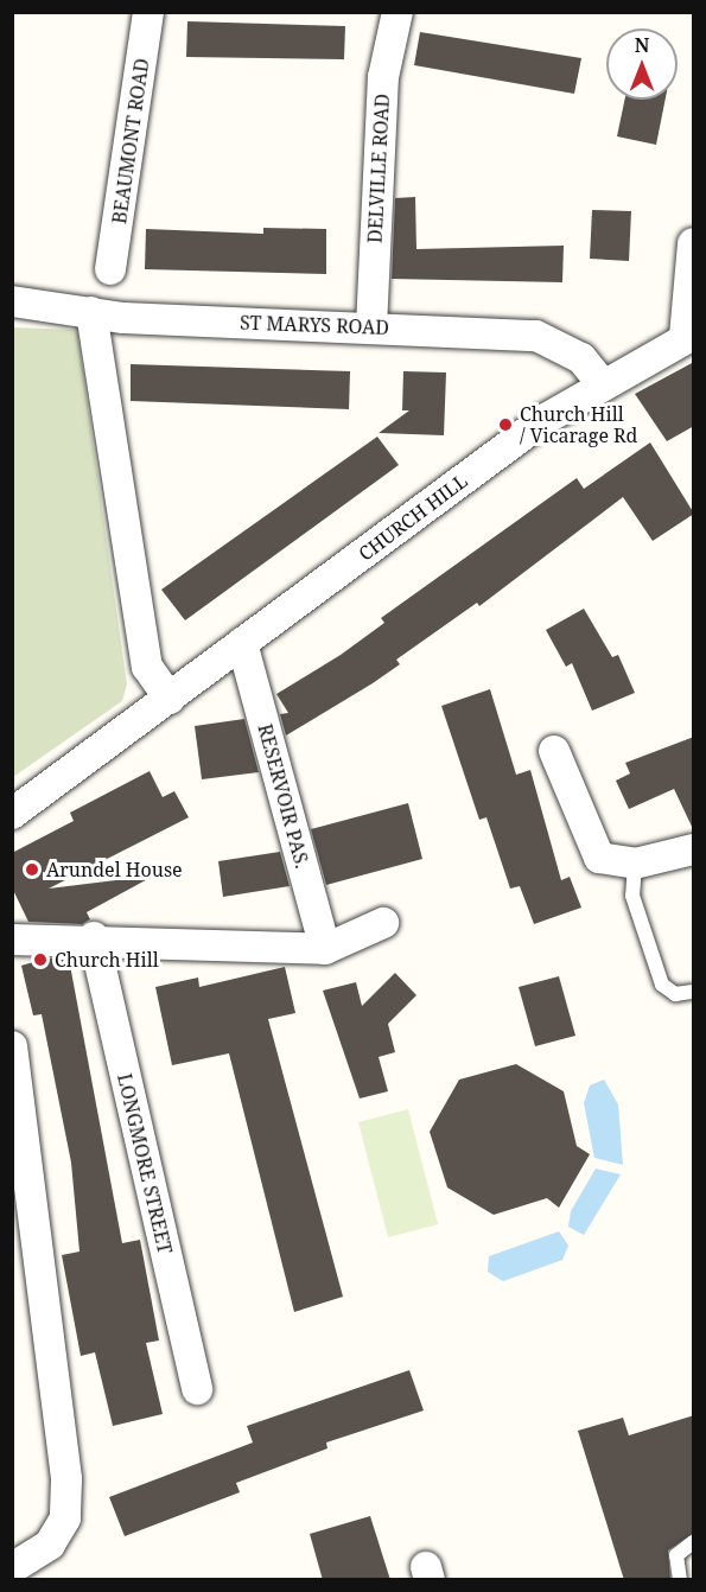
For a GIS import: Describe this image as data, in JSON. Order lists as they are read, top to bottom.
{
  "streets": {
    "street": [
      "BEAUMONT ROAD",
      "DELVILLE ROAD",
      "ST MARYS ROAD",
      "CHURCH HILL",
      "RESERVOIR PAS.",
      "LONGMORE STREET"
    ]
  },
  "crossings": [
    ["DELVILLE ROAD", "ST MARYS ROAD"],
    ["ST MARYS ROAD", "CHURCH HILL"],
    ["CHURCH HILL", "RESERVOIR PAS."]
  ],
  "places": ["Church Hill / Vicarage Rd", "Arundel House", "Church Hill"],
  "north": "top"
}
